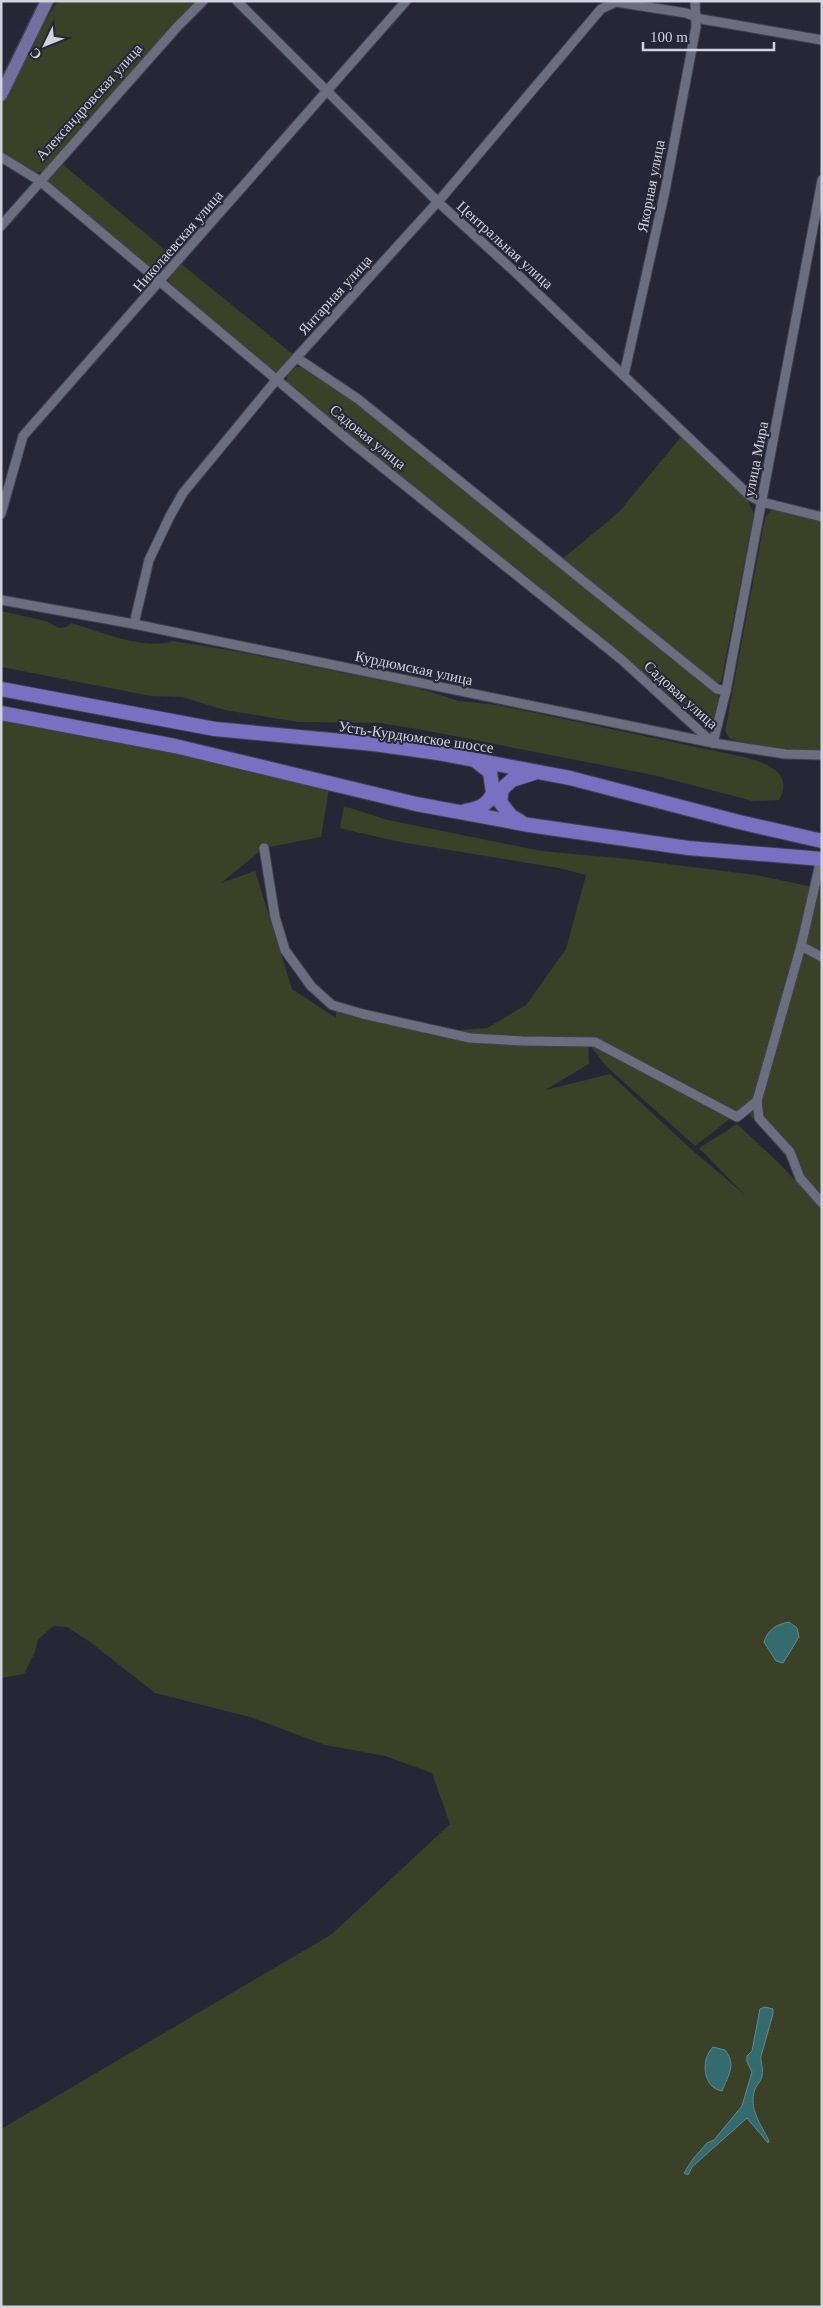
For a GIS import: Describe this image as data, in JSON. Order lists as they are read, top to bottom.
{
  "streets": {
    "main road": ["Усть-Курдюмское шоссе"],
    "street": [
      "Александровская улица",
      "Якорная улица",
      "Николаевская улица",
      "Центральная улица",
      "Янтарная улица",
      "Садовая улица",
      "улица Мира",
      "Курдюмская улица"
    ]
  },
  "crossings": [
    ["Александровская улица", "Садовая улица"],
    ["Якорная улица", "Центральная улица"],
    ["Якорная улица", "Янтарная улица"],
    ["Николаевская улица", "Центральная улица"],
    ["Николаевская улица", "Садовая улица"],
    ["Центральная улица", "Янтарная улица"],
    ["Центральная улица", "улица Мира"],
    ["Янтарная улица", "Садовая улица"],
    ["Янтарная улица", "Курдюмская улица"],
    ["Садовая улица", "улица Мира"],
    ["Садовая улица", "Курдюмская улица"],
    ["улица Мира", "Курдюмская улица"]
  ],
  "scale_bar": "100 m",
  "north": "bottom left"
}
